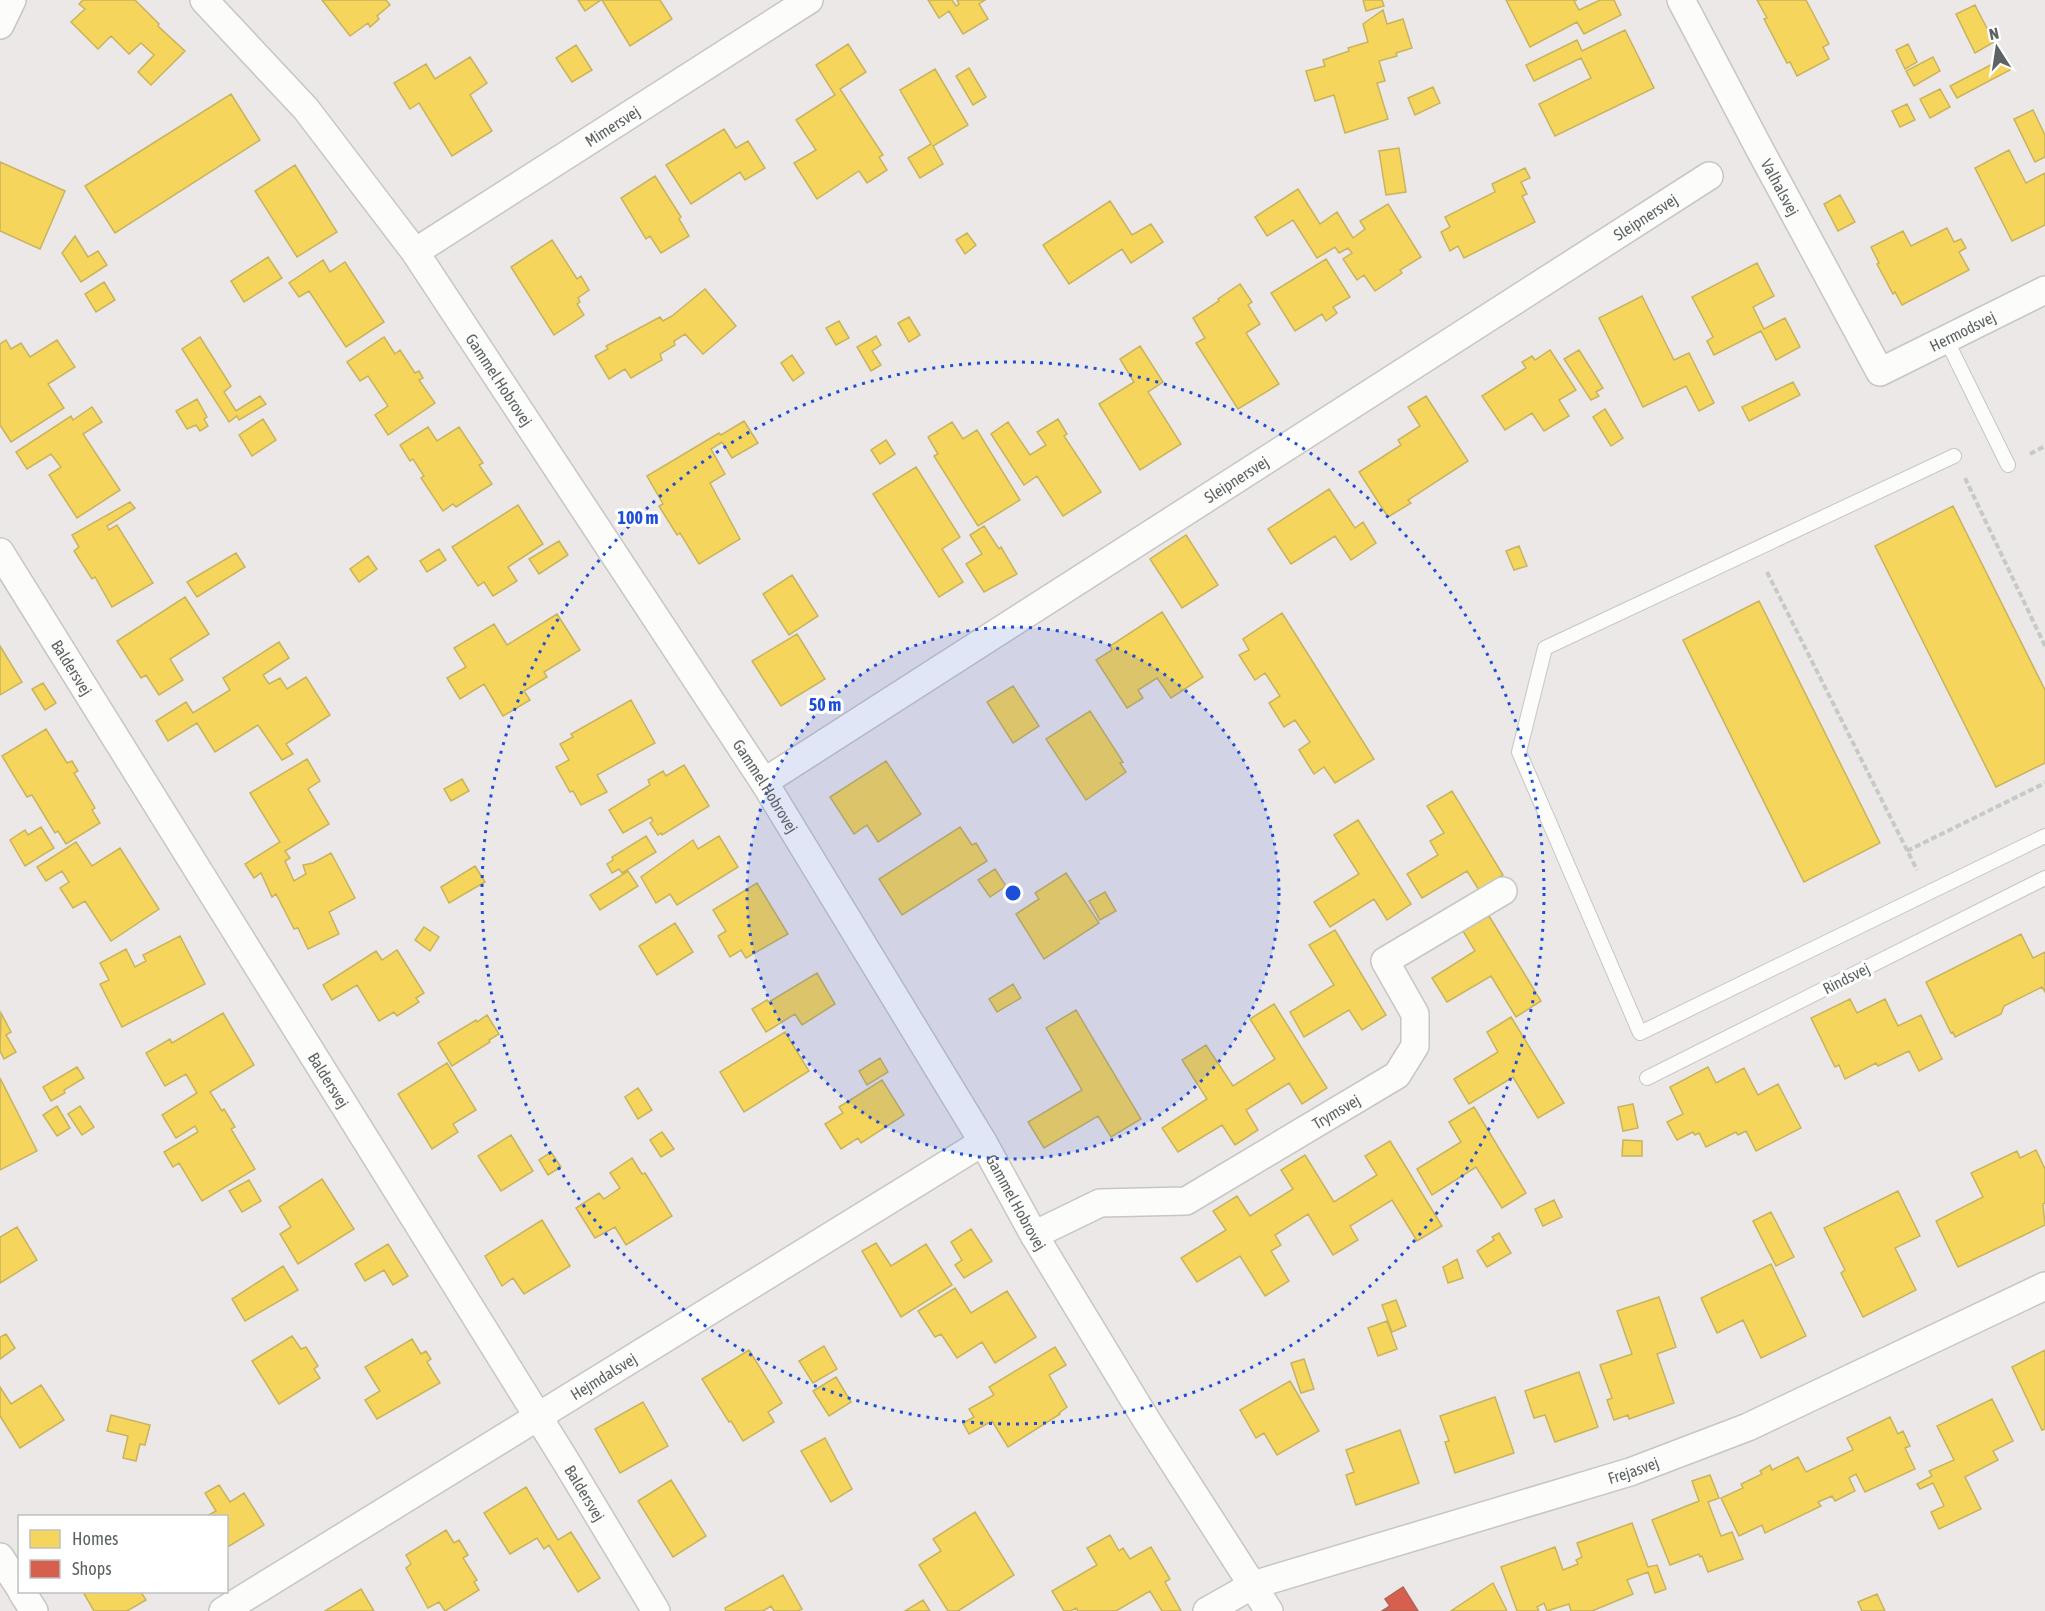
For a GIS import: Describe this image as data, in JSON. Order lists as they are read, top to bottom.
{
  "streets": {
    "street": [
      "Mimersvej",
      "Valhalsvej",
      "Sleipnersvej",
      "Hermodsvej",
      "Gammel Hobrovej",
      "Baldersvej",
      "Trymsvej",
      "Hejmdalsvej",
      "Frejasvej"
    ],
    "lane": ["Rindsvej"]
  },
  "crossings": [
    ["Mimersvej", "Gammel Hobrovej"],
    ["Valhalsvej", "Hermodsvej"],
    ["Sleipnersvej", "Gammel Hobrovej"],
    ["Gammel Hobrovej", "Trymsvej"],
    ["Gammel Hobrovej", "Hejmdalsvej"],
    ["Gammel Hobrovej", "Frejasvej"],
    ["Baldersvej", "Hejmdalsvej"]
  ],
  "legend": ["Homes", "Shops"],
  "north": "top",
  "rings": ["100 m", "50 m"]
}
